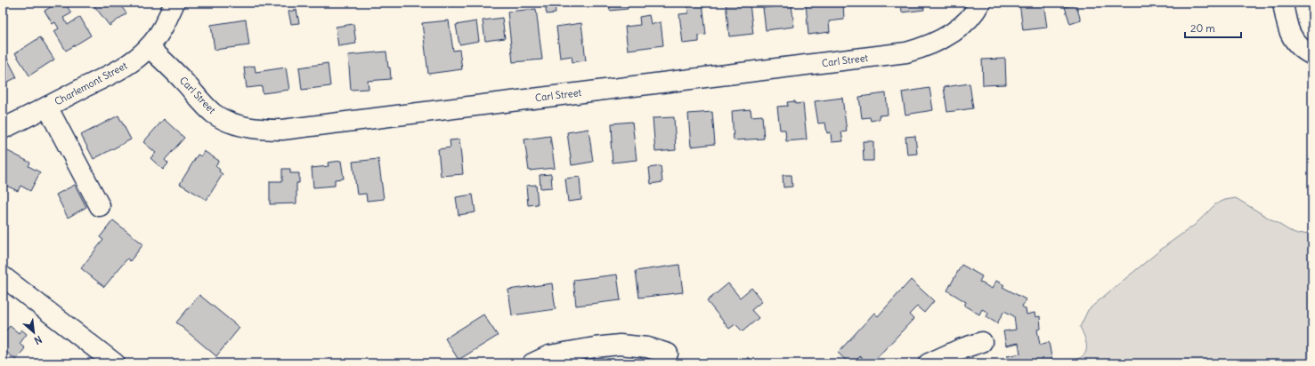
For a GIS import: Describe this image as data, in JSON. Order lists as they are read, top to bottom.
{
  "streets": {
    "street": ["Carl Street", "Charlemont Street"]
  },
  "crossings": [
    ["Carl Street", "Charlemont Street"]
  ],
  "scale_bar": "20 m",
  "north": "bottom right"
}
